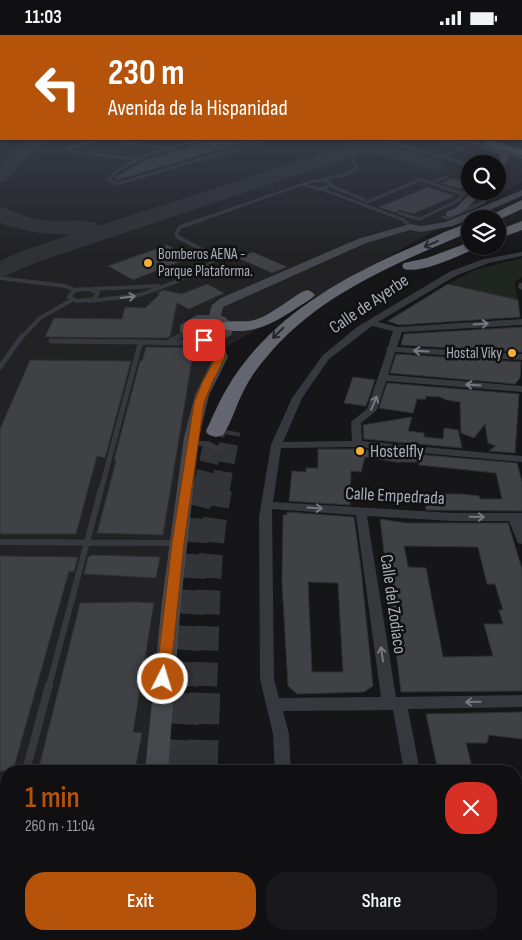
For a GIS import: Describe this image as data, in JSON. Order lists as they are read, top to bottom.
{
  "streets": {
    "street": ["Calle de Ayerbe", "Calle Empedrada", "Calle del Zodíaco"]
  },
  "crossings": [
    ["Calle de Ayerbe", "Calle Empedrada"],
    ["Calle Empedrada", "Calle del Zodíaco"]
  ],
  "one_way": ["Calle del Zodíaco"],
  "places": ["Bomberos AENA - Parque Plataforma.", "Hostal Viky", "Hostelfly"],
  "page": {
    "status": "11:03",
    "turn": ["230 m", "Avenida de la Hispanidad"],
    "heading": ["1 min", "260 m · 11:04"],
    "buttons": ["Exit", "Share"]
  }
}
